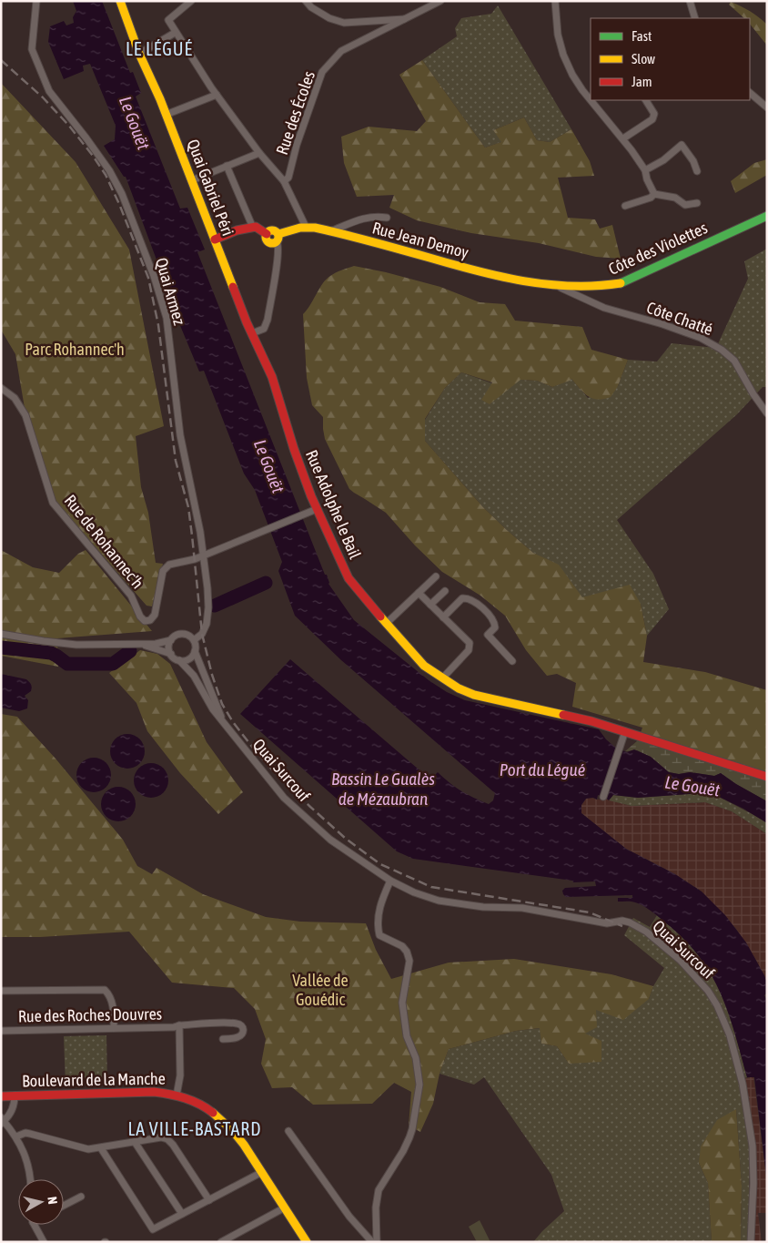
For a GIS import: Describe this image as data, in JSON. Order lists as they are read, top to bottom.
{
  "streets": {
    "street": [
      "Rue des Écoles",
      "Quai Gabriel Péri",
      "Rue Jean Demoy",
      "Côte des Violettes",
      "Quai Armez",
      "Côte Chatté",
      "Rue Adolphe le Bail",
      "Rue de Rohannec'h",
      "Quai Surcouf",
      "Rue des Roches Douvres",
      "Boulevard de la Manche"
    ]
  },
  "crossings": [
    ["Quai Gabriel Péri", "Rue Adolphe le Bail"],
    ["Rue Jean Demoy", "Côte des Violettes"],
    ["Rue Jean Demoy", "Côte Chatté"],
    ["Côte des Violettes", "Côte Chatté"],
    ["Quai Armez", "Rue de Rohannec'h"],
    ["Quai Armez", "Quai Surcouf"],
    ["Rue des Roches Douvres", "Boulevard de la Manche"]
  ],
  "districts": ["LE LÉGUÉ", "LA VILLE-BASTARD"],
  "water": ["Le Gouët", "Port du Légué", "Bassin Le Gualès de Mézaubran"],
  "parks": ["Parc Rohannec'h", "Vallée de Gouédic"],
  "legend": ["Fast", "Slow", "Jam"],
  "north": "right"
}
